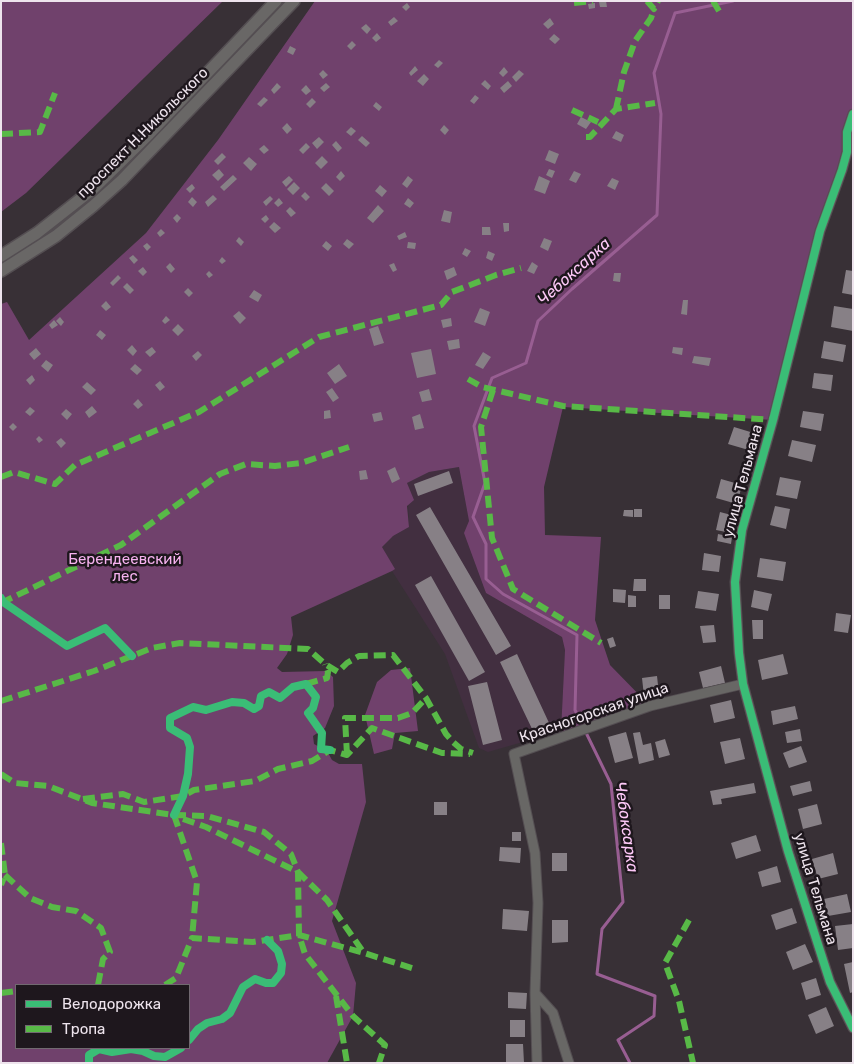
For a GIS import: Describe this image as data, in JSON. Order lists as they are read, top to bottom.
{
  "streets": {
    "main road": ["проспект Н.Никольского"],
    "street": ["улица Тельмана", "Красногорская улица"]
  },
  "crossings": [
    ["улица Тельмана", "Красногорская улица"]
  ],
  "water": ["Чебоксарка"],
  "parks": ["Берендеевский лес"],
  "legend": ["Велодорожка", "Тропа"]
}
